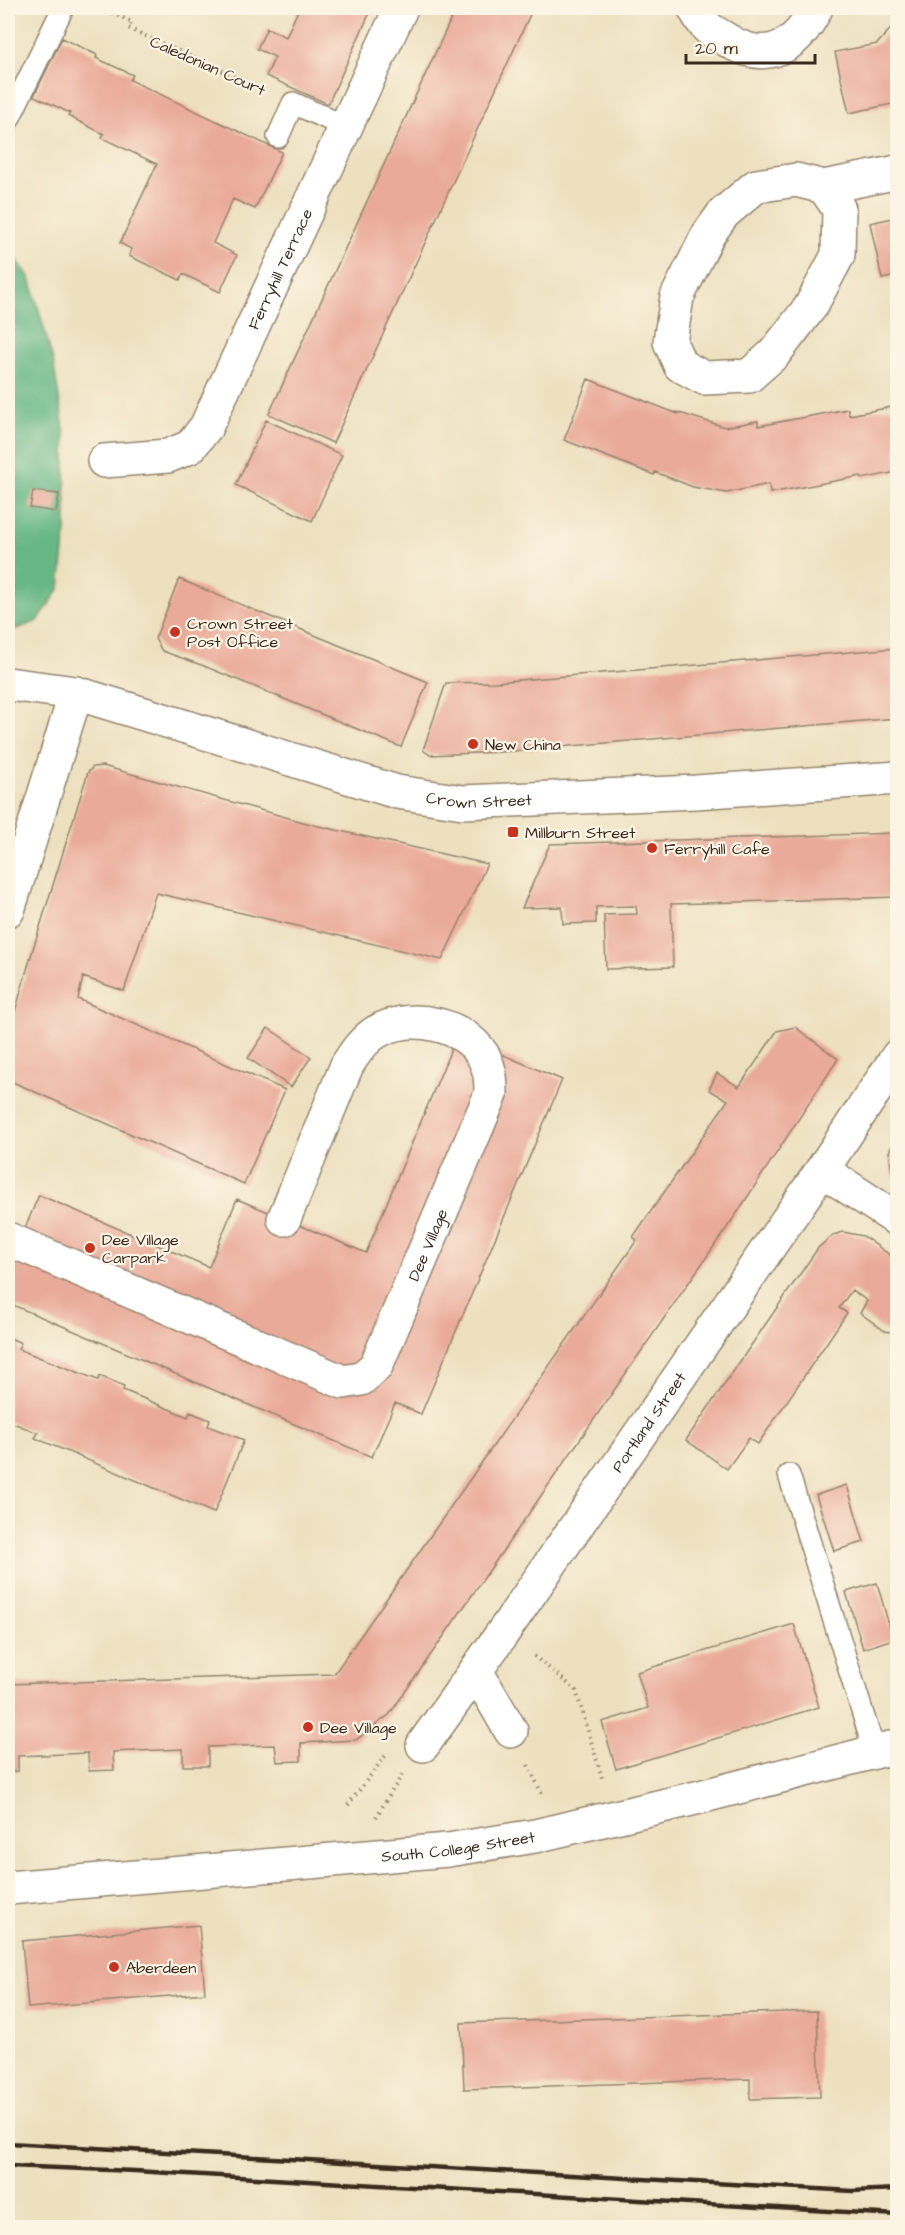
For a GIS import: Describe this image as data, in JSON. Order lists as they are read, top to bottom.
{
  "streets": {
    "street": [
      "Ferryhill Terrace",
      "Crown Street",
      "Dee Village",
      "Portland Street",
      "South College Street"
    ],
    "path": ["Caledonian Court"]
  },
  "places": {
    "other": [
      "Crown Street Post Office",
      "New China",
      "Ferryhill Cafe",
      "Dee Village Carpark",
      "Dee Village",
      "Aberdeen"
    ],
    "transit": ["Millburn Street"]
  },
  "scale_bar": "20 m"
}
